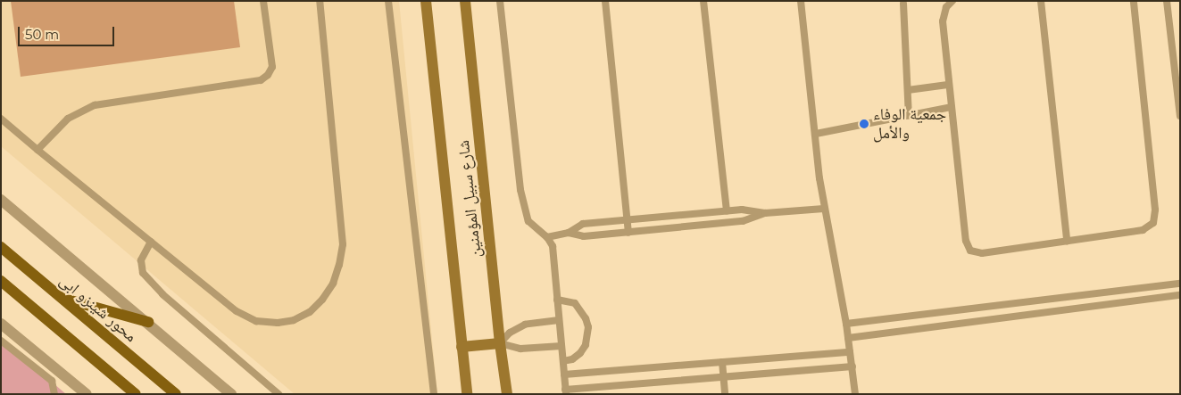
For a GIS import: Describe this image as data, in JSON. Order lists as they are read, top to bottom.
{
  "streets": {
    "main road": ["شارع سبيل المؤمنين", "محور شينزو ابى"]
  },
  "places": ["جمعية الوفاء والأمل"],
  "scale_bar": "50 m"
}
